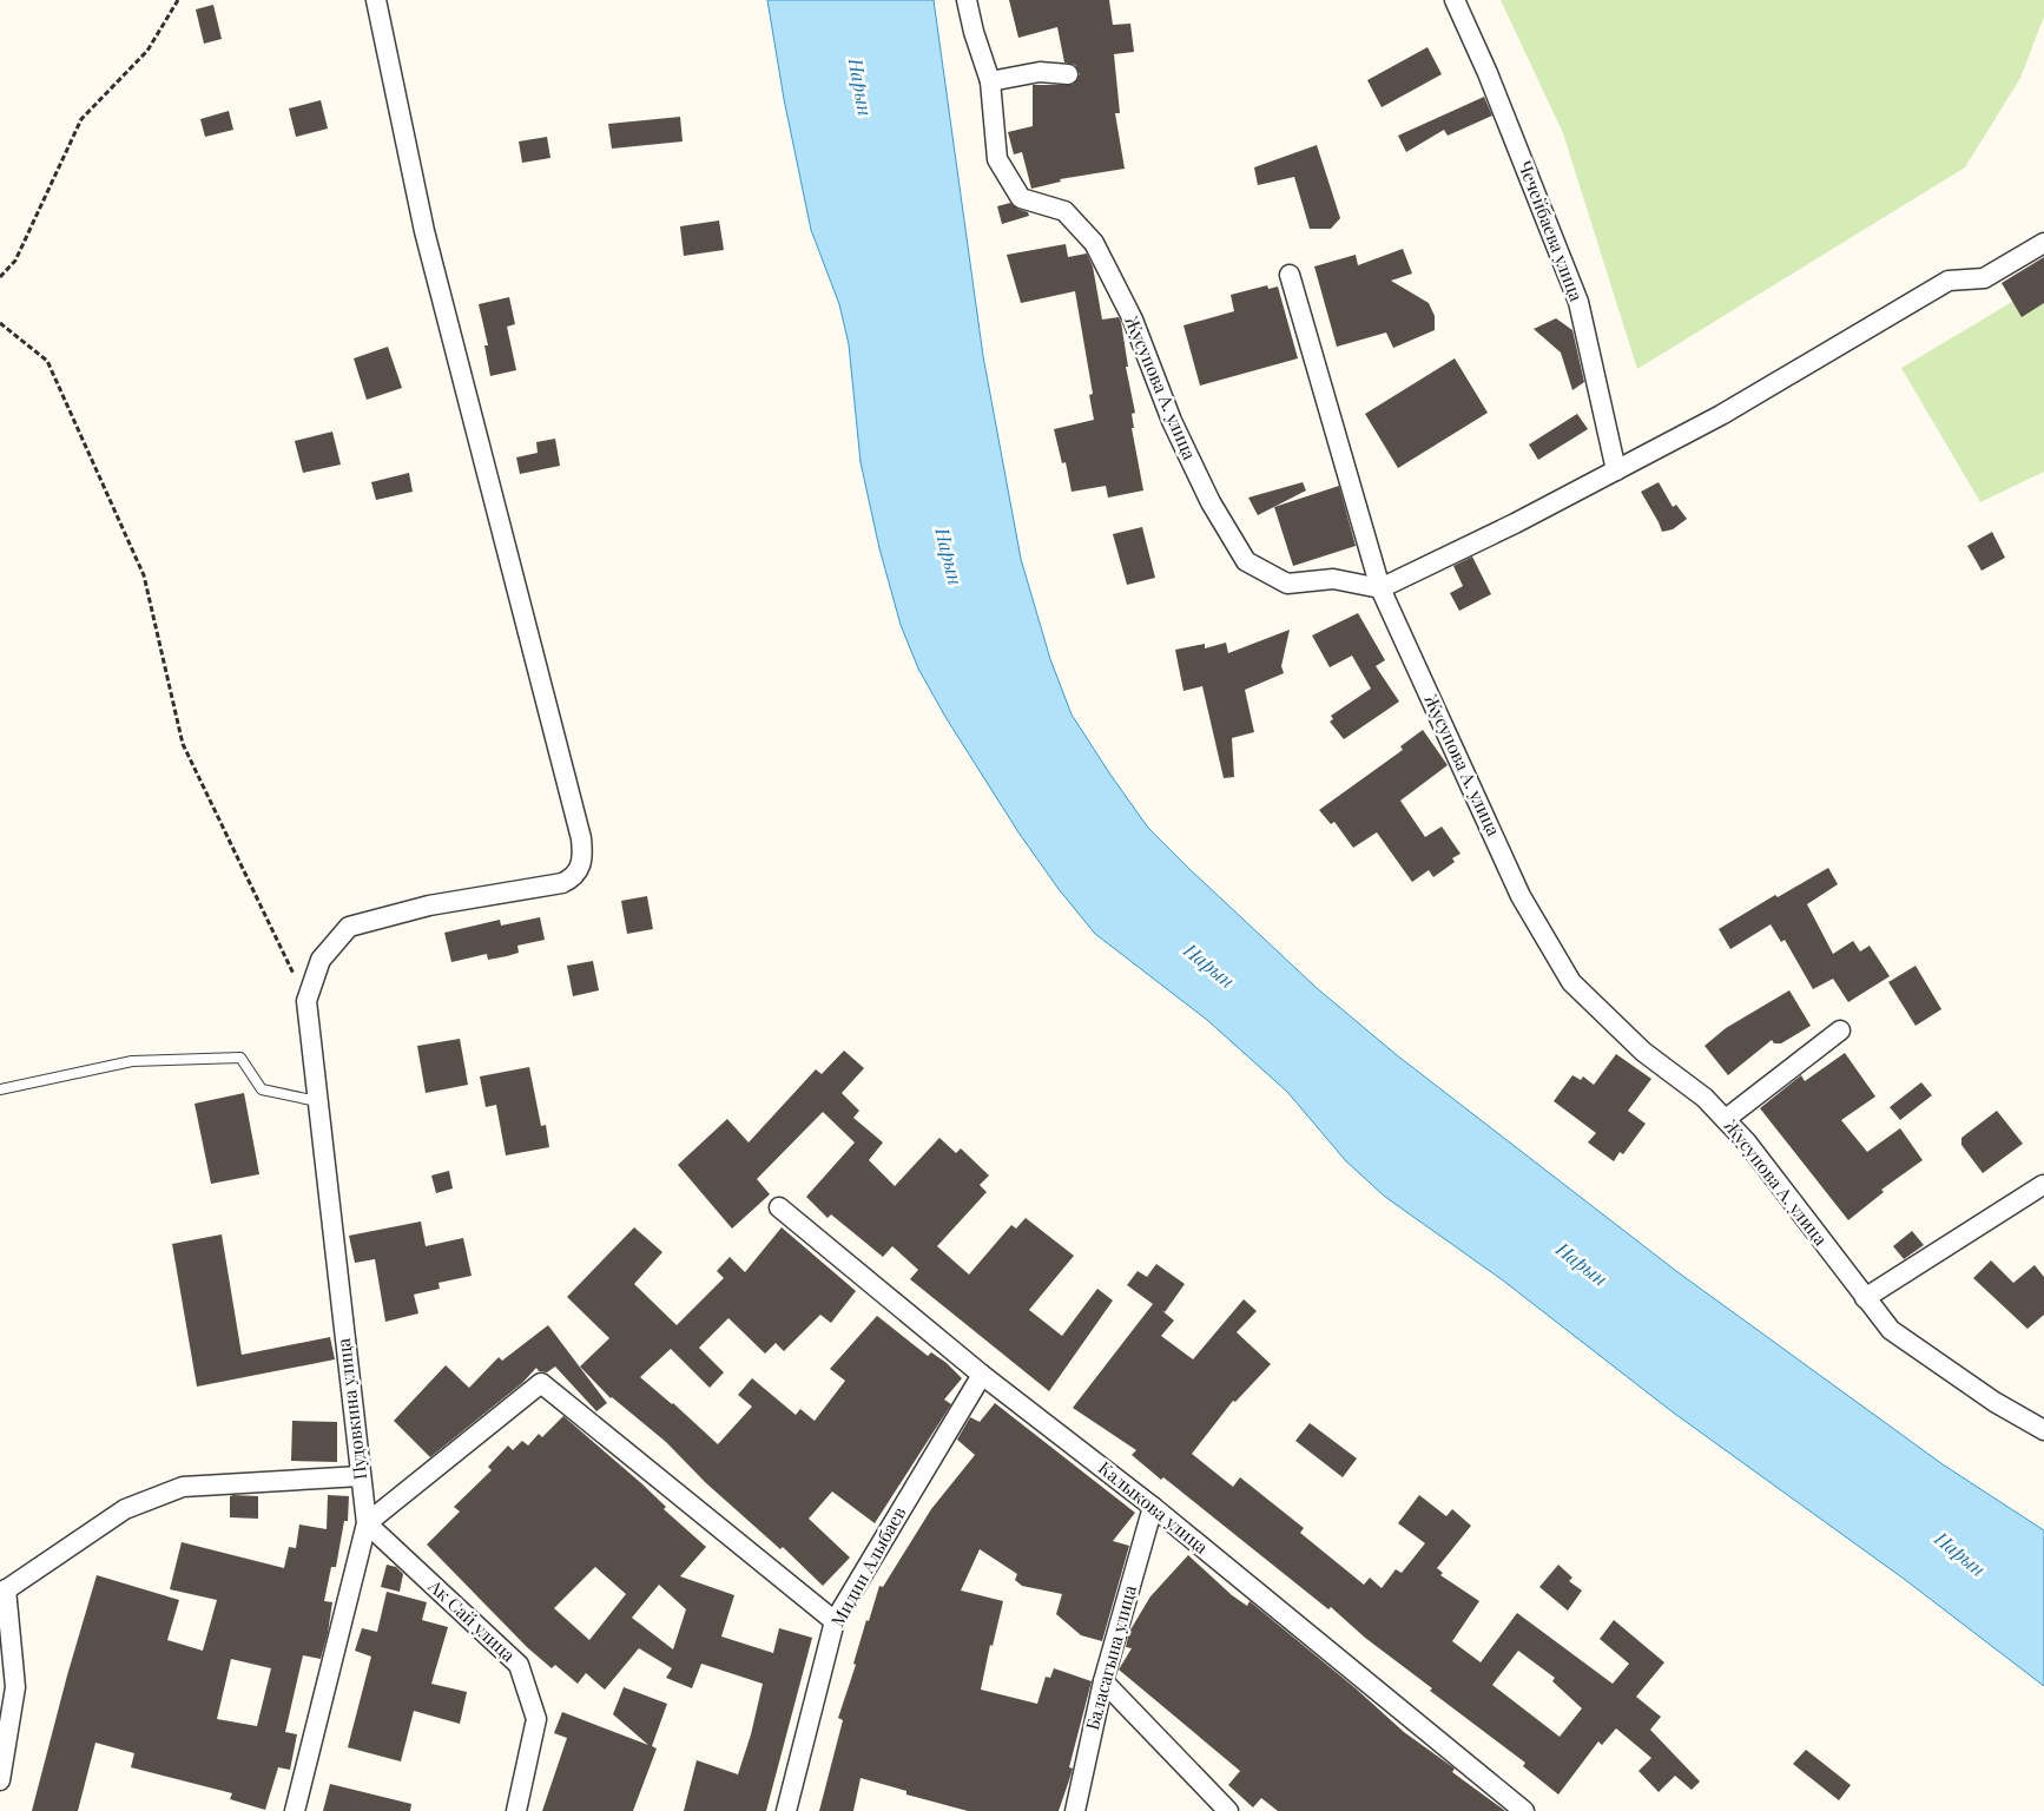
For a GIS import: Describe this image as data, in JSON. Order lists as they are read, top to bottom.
{
  "streets": {
    "street": [
      "Чечейбаева улица",
      "Жусупова А. улица",
      "Пудовкина улица",
      "Калыкова улица",
      "Мидин Алыбаев",
      "Ак Сай улица",
      "Баласагына улица"
    ]
  },
  "crossings": [
    ["Пудовкина улица", "Ак Сай улица"],
    ["Калыкова улица", "Мидин Алыбаев"],
    ["Калыкова улица", "Баласагына улица"]
  ],
  "water": ["Нарын"]
}
